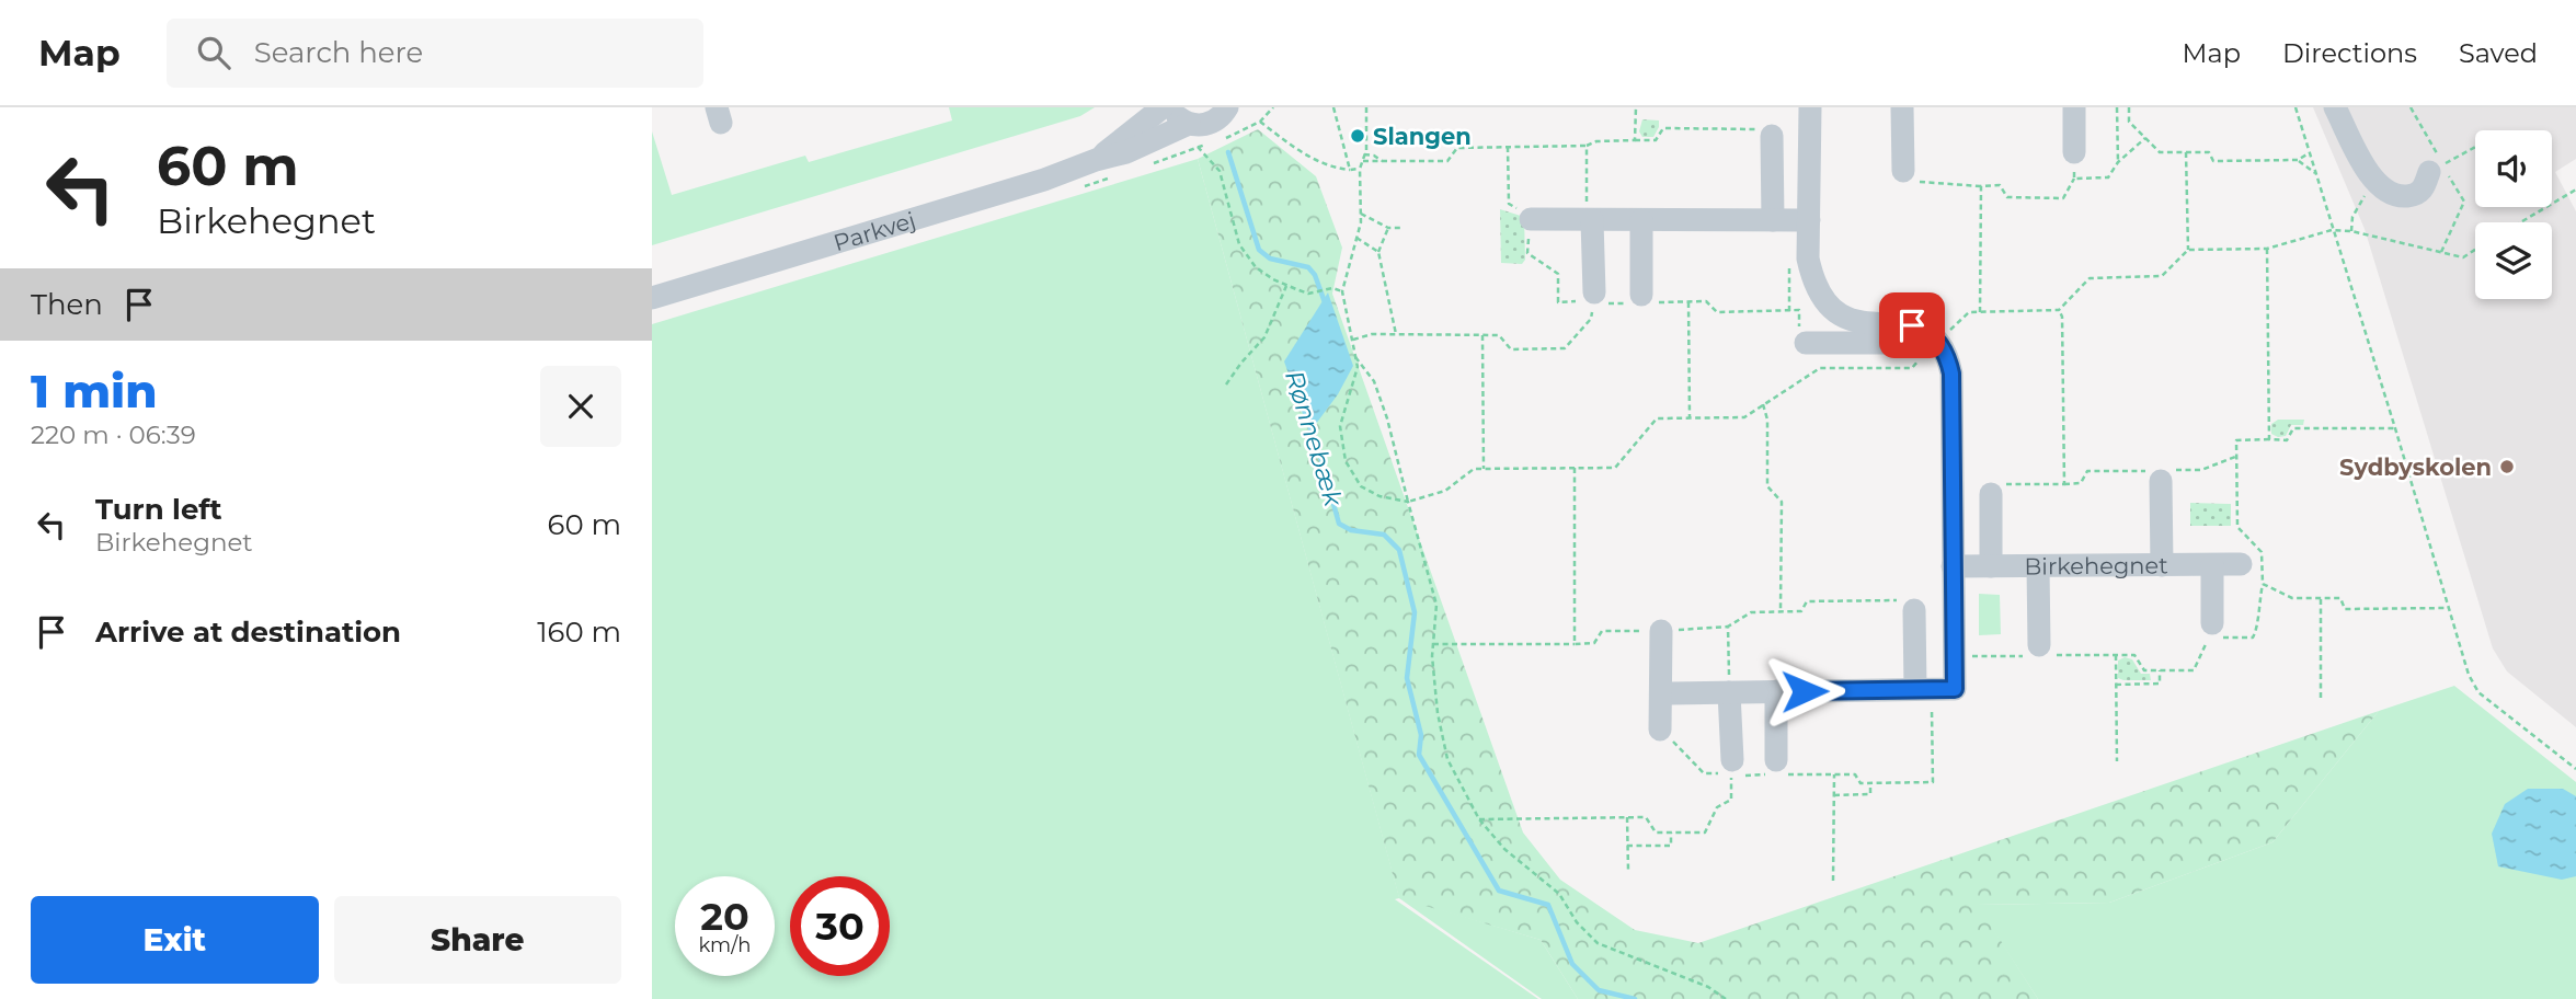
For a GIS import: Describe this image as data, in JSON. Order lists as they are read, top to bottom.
{
  "streets": {
    "street": ["Parkvej", "Birkehegnet"]
  },
  "water": ["Rønnebæk"],
  "places": ["Slangen", "Sydbyskolen"],
  "page": {
    "header": "Map",
    "search": "Search here",
    "nav": ["Map", "Directions", "Saved"],
    "turn": ["60 m", "Birkehegnet"],
    "then": "Then",
    "heading": ["1 min", "220 m · 06:39"],
    "list": [
      {
        "name": "Turn left",
        "note": "Birkehegnet",
        "value": "60 m"
      },
      {
        "name": "Arrive at destination",
        "value": "160 m"
      }
    ],
    "speed": "20 km/h",
    "limit": "30",
    "buttons": ["Exit", "Share"]
  }
}
